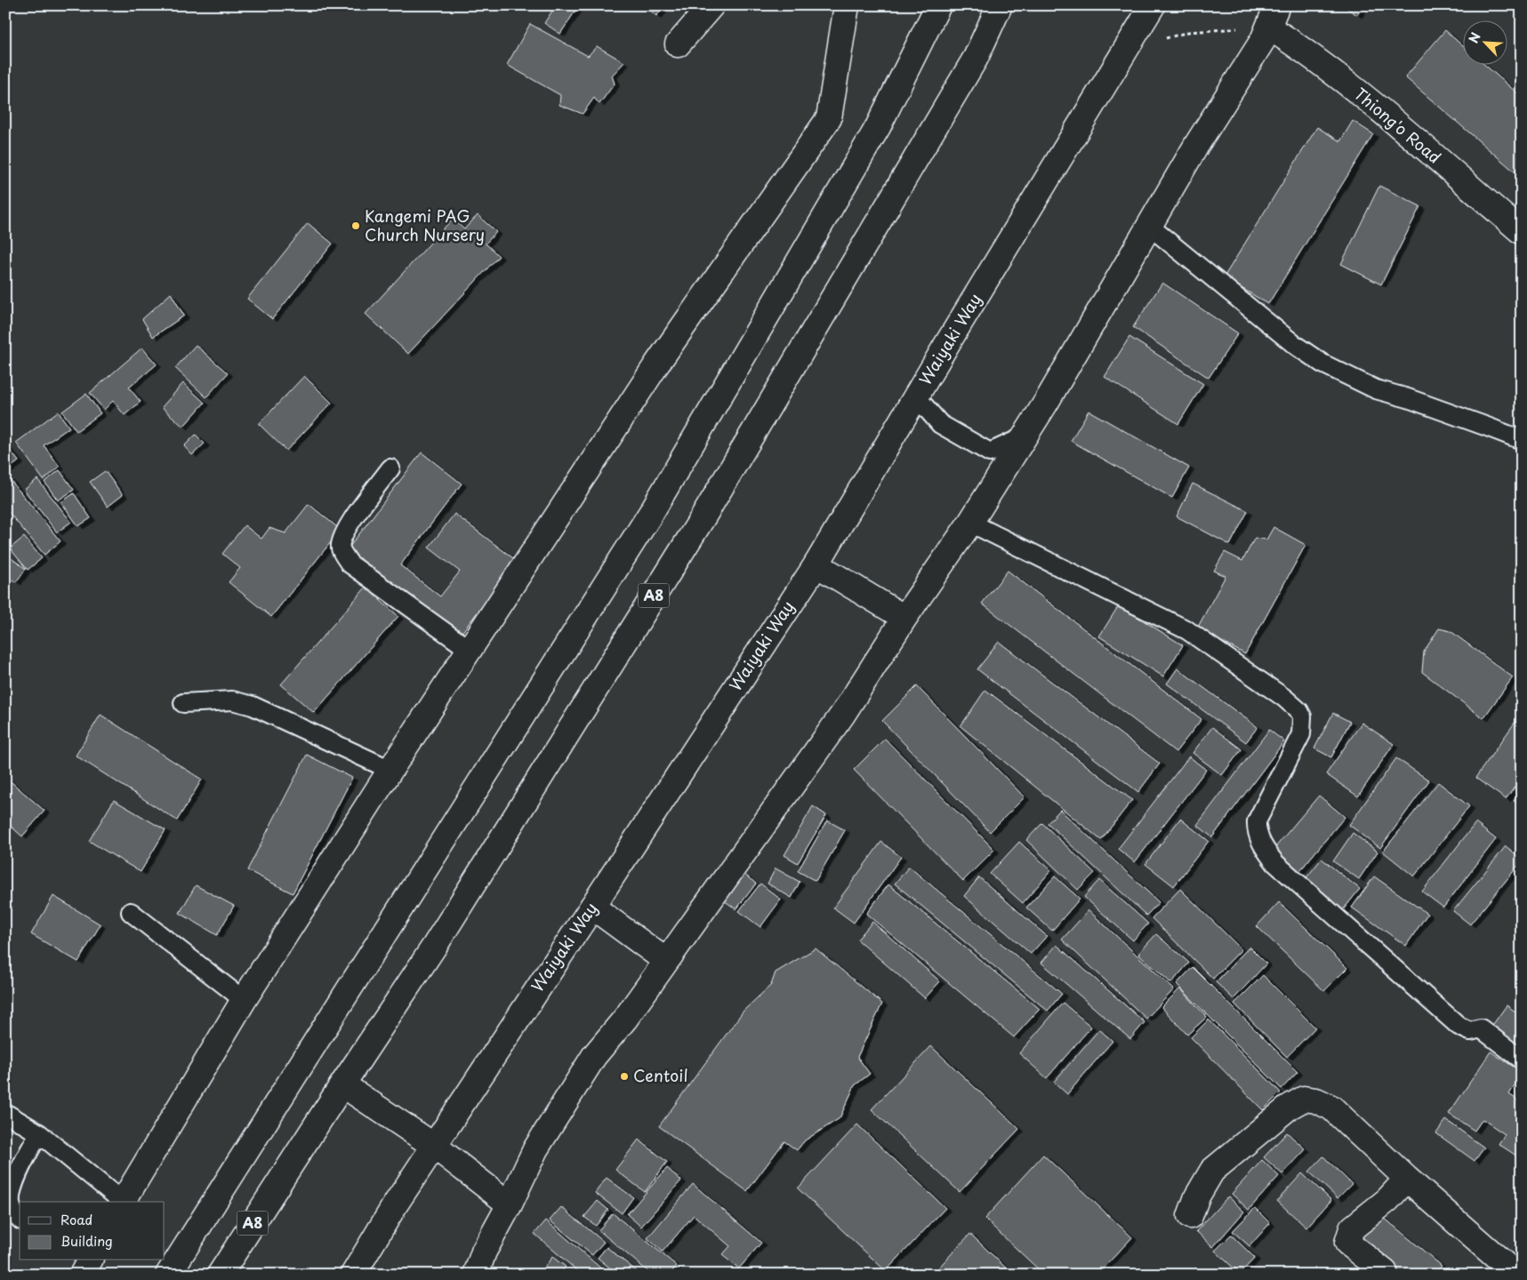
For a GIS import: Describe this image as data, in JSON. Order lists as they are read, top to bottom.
{
  "streets": {
    "main road": ["Thiong'o Road", "Waiyaki Way", "A8"]
  },
  "places": ["Kangemi PAG Church Nursery", "Centoil"],
  "legend": ["Road", "Building"],
  "north": "top left"
}
